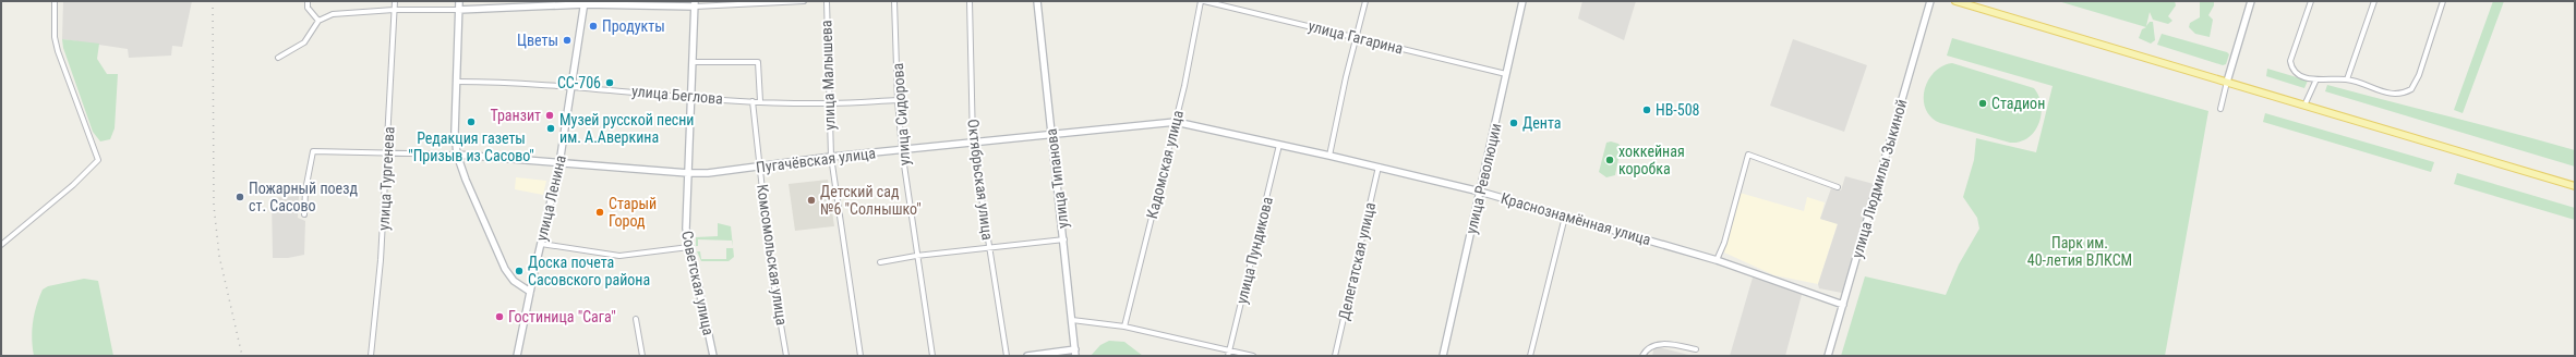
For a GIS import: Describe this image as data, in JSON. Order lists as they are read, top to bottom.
{
  "streets": {
    "street": [
      "улица Гагарина",
      "улица Малышева",
      "улица Беглова",
      "улица Сидорова",
      "Пугачёвская улица",
      "Кадомская улица",
      "улица Тургенева",
      "улица Типанова",
      "улица Революции",
      "улица Людмилы Зыкиной",
      "Октябрьская улица",
      "улица Ленина",
      "Краснознамённая улица",
      "улица Пундикова",
      "Комсомольская улица",
      "Делегатская улица",
      "Советская улица"
    ]
  },
  "crossings": [
    ["улица Гагарина", "улица Революции"],
    ["улица Малышева", "улица Беглова"],
    ["улица Малышева", "Пугачёвская улица"],
    ["улица Беглова", "улица Сидорова"],
    ["улица Беглова", "улица Ленина"],
    ["улица Беглова", "Комсомольская улица"],
    ["улица Беглова", "Советская улица"],
    ["улица Сидорова", "Пугачёвская улица"],
    ["Пугачёвская улица", "Кадомская улица"],
    ["Пугачёвская улица", "улица Типанова"],
    ["Пугачёвская улица", "Октябрьская улица"],
    ["Пугачёвская улица", "улица Ленина"],
    ["Пугачёвская улица", "Краснознамённая улица"],
    ["Пугачёвская улица", "Комсомольская улица"],
    ["Пугачёвская улица", "Советская улица"],
    ["Кадомская улица", "Краснознамённая улица"],
    ["улица Революции", "Краснознамённая улица"],
    ["улица Людмилы Зыкиной", "Краснознамённая улица"],
    ["Краснознамённая улица", "улица Пундикова"],
    ["Краснознамённая улица", "Делегатская улица"]
  ],
  "parks": ["Парк им. 40-летия ВЛКСМ"],
  "places": [
    "Продукты",
    "Цветы",
    "СС-706",
    "Стадион",
    "НВ-508",
    "Транзит",
    "Редакция газеты \"Призыв из Сасово\"",
    "Дента",
    "Музей русской песни им. А.Аверкина",
    "хоккейная коробка",
    "Пожарный поезд ст. Сасово",
    "Детский сад №6 \"Солнышко\"",
    "Старый Город",
    "Доска почета Сасовского района",
    "Гостиница \"Сага\""
  ]
}
